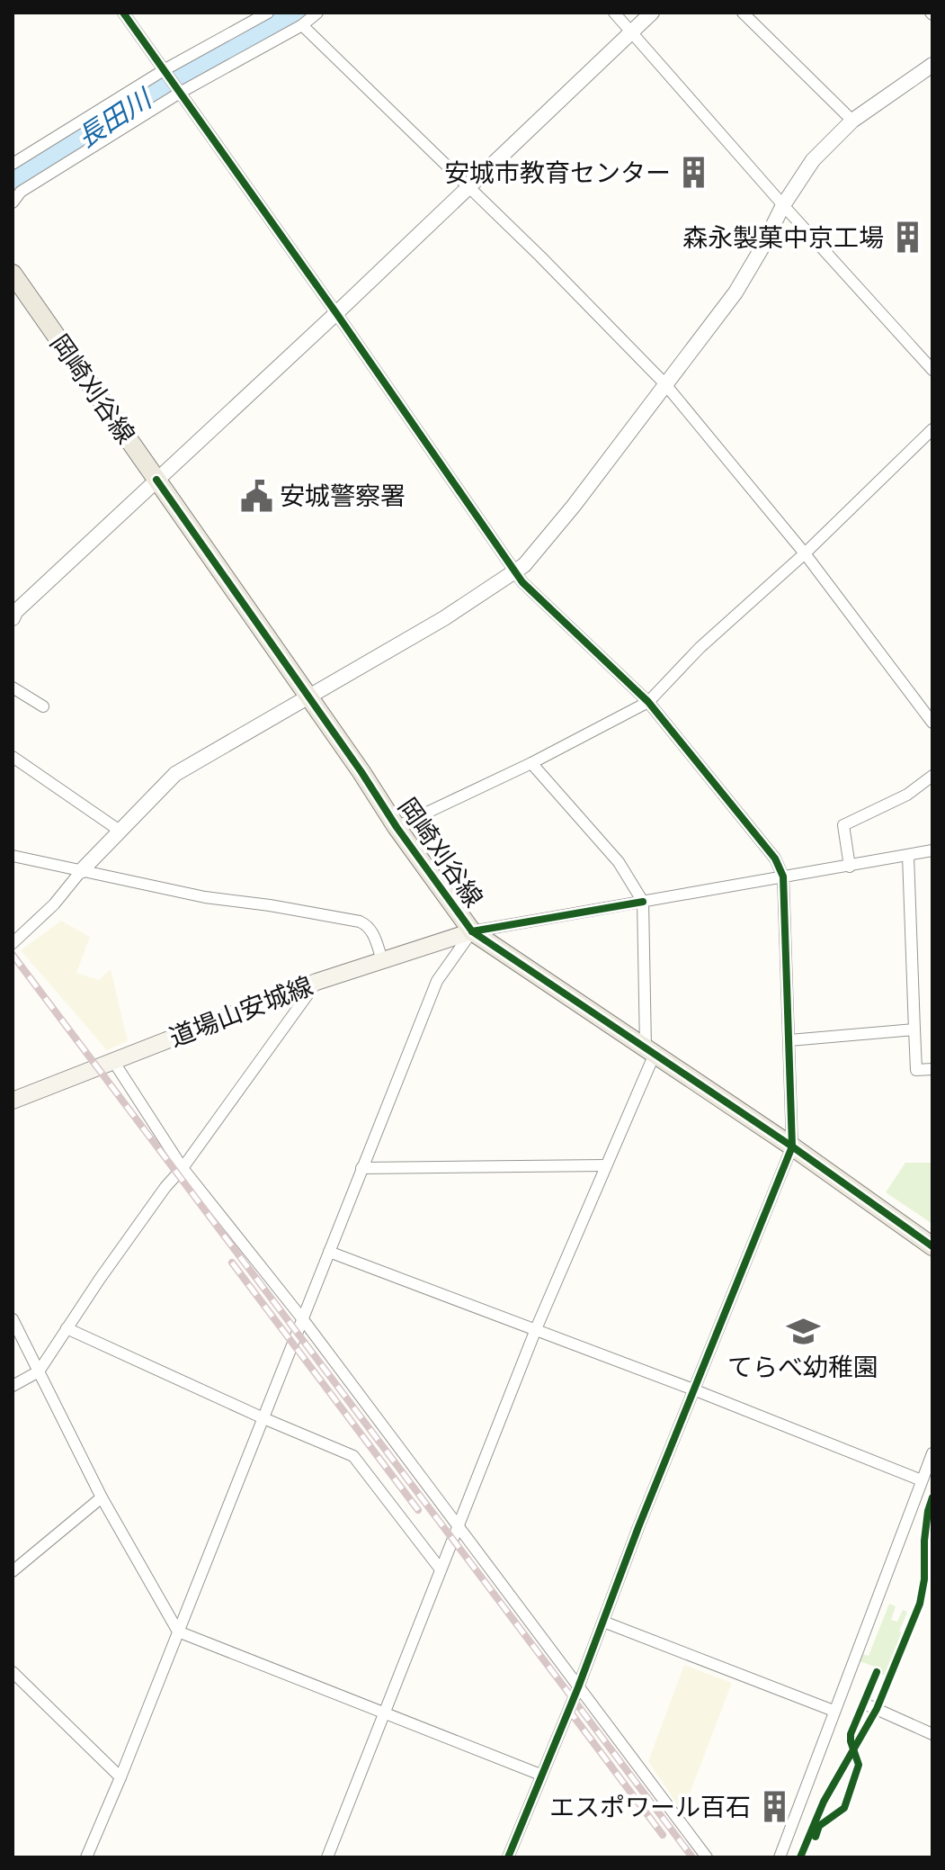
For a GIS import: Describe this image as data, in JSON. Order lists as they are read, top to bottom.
{
  "streets": {
    "main road": ["岡崎刈谷線", "道場山安城線"]
  },
  "crossings": [
    ["岡崎刈谷線", "道場山安城線"]
  ],
  "water": ["長田川"],
  "places": {
    "building": ["安城市教育センター", "森永製菓中京工場", "エスポワール百石"],
    "public building": ["安城警察署"],
    "school or university": ["てらべ幼稚園"]
  }
}
